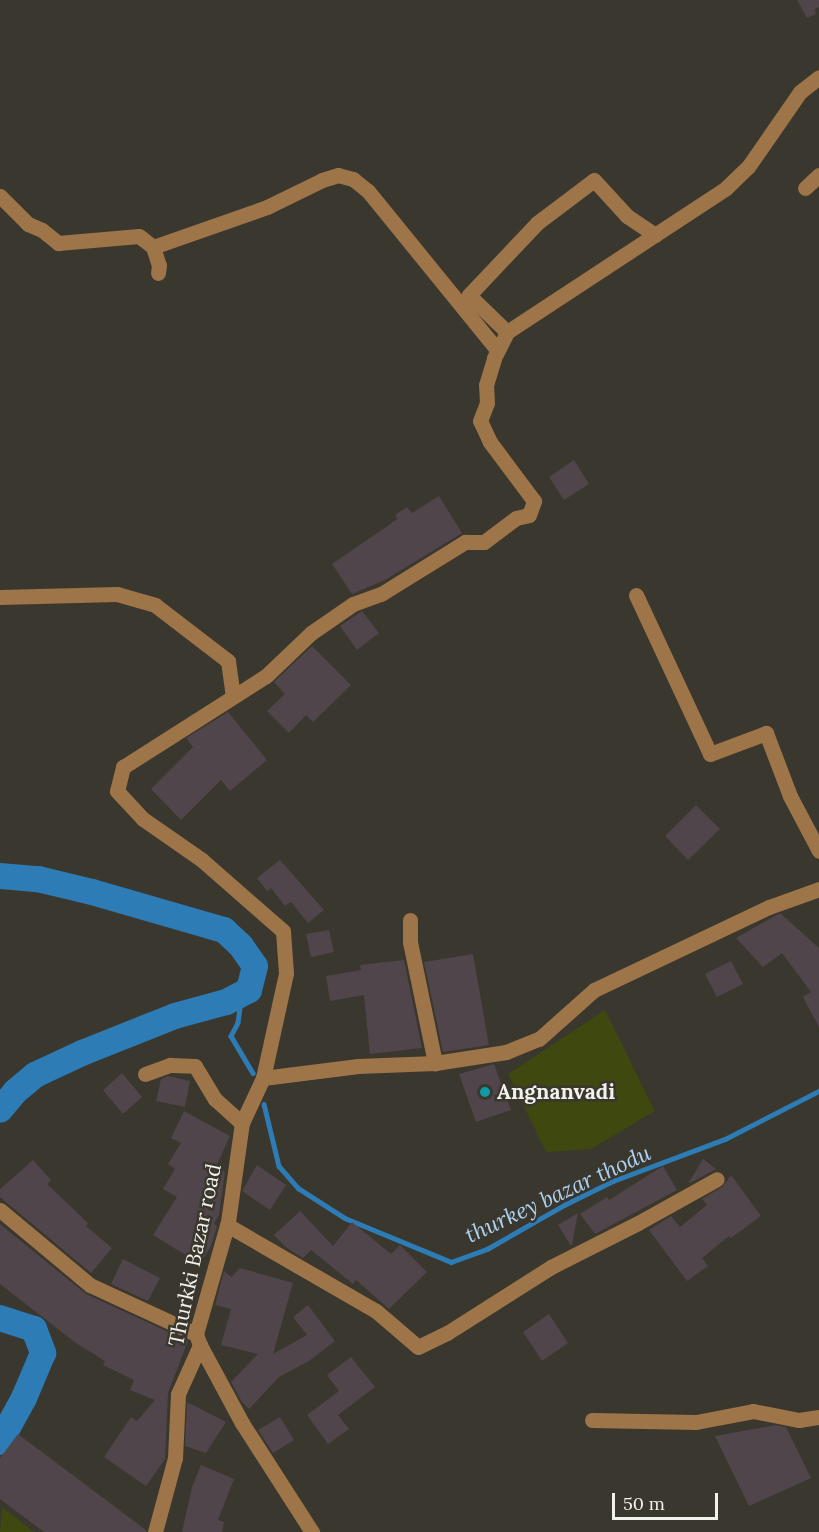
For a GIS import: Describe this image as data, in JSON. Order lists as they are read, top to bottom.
{
  "streets": {
    "street": ["Thurkki Bazar road"]
  },
  "water": ["thurkey bazar thodu"],
  "places": ["Angnanvadi"],
  "scale_bar": "50 m"
}
